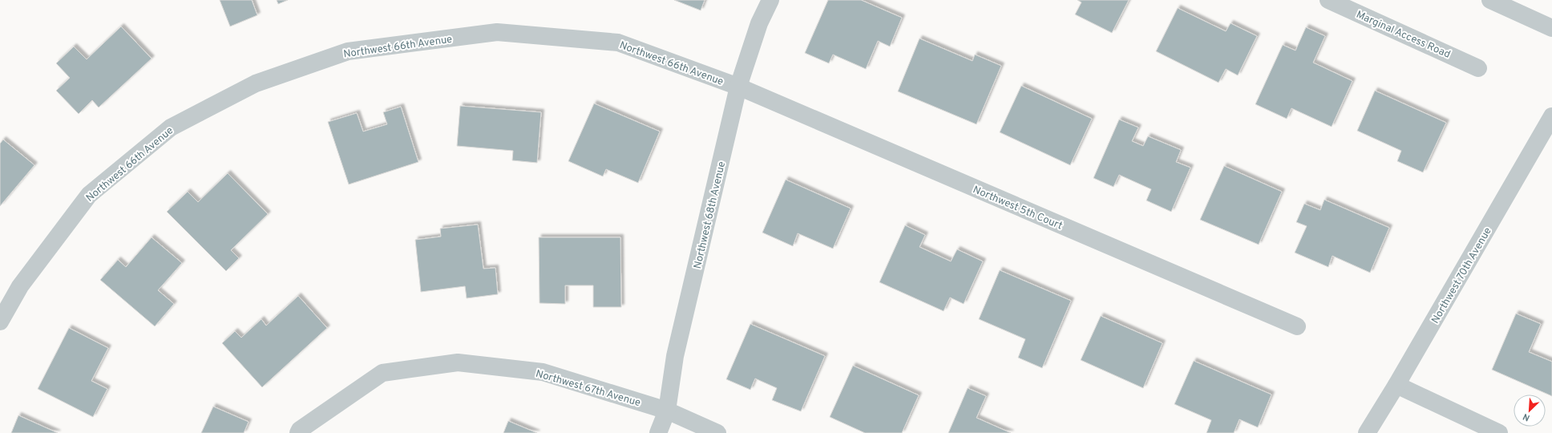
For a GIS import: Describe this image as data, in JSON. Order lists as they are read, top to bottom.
{
  "streets": {
    "street": [
      "Marginal Access Road",
      "Northwest 66th Avenue",
      "Northwest 5th Court",
      "Northwest 68th Avenue",
      "Northwest 70th Avenue",
      "Northwest 67th Avenue"
    ]
  },
  "crossings": [
    ["Northwest 66th Avenue", "Northwest 5th Court"],
    ["Northwest 66th Avenue", "Northwest 68th Avenue"],
    ["Northwest 5th Court", "Northwest 68th Avenue"],
    ["Northwest 68th Avenue", "Northwest 67th Avenue"]
  ],
  "north": "bottom left"
}
